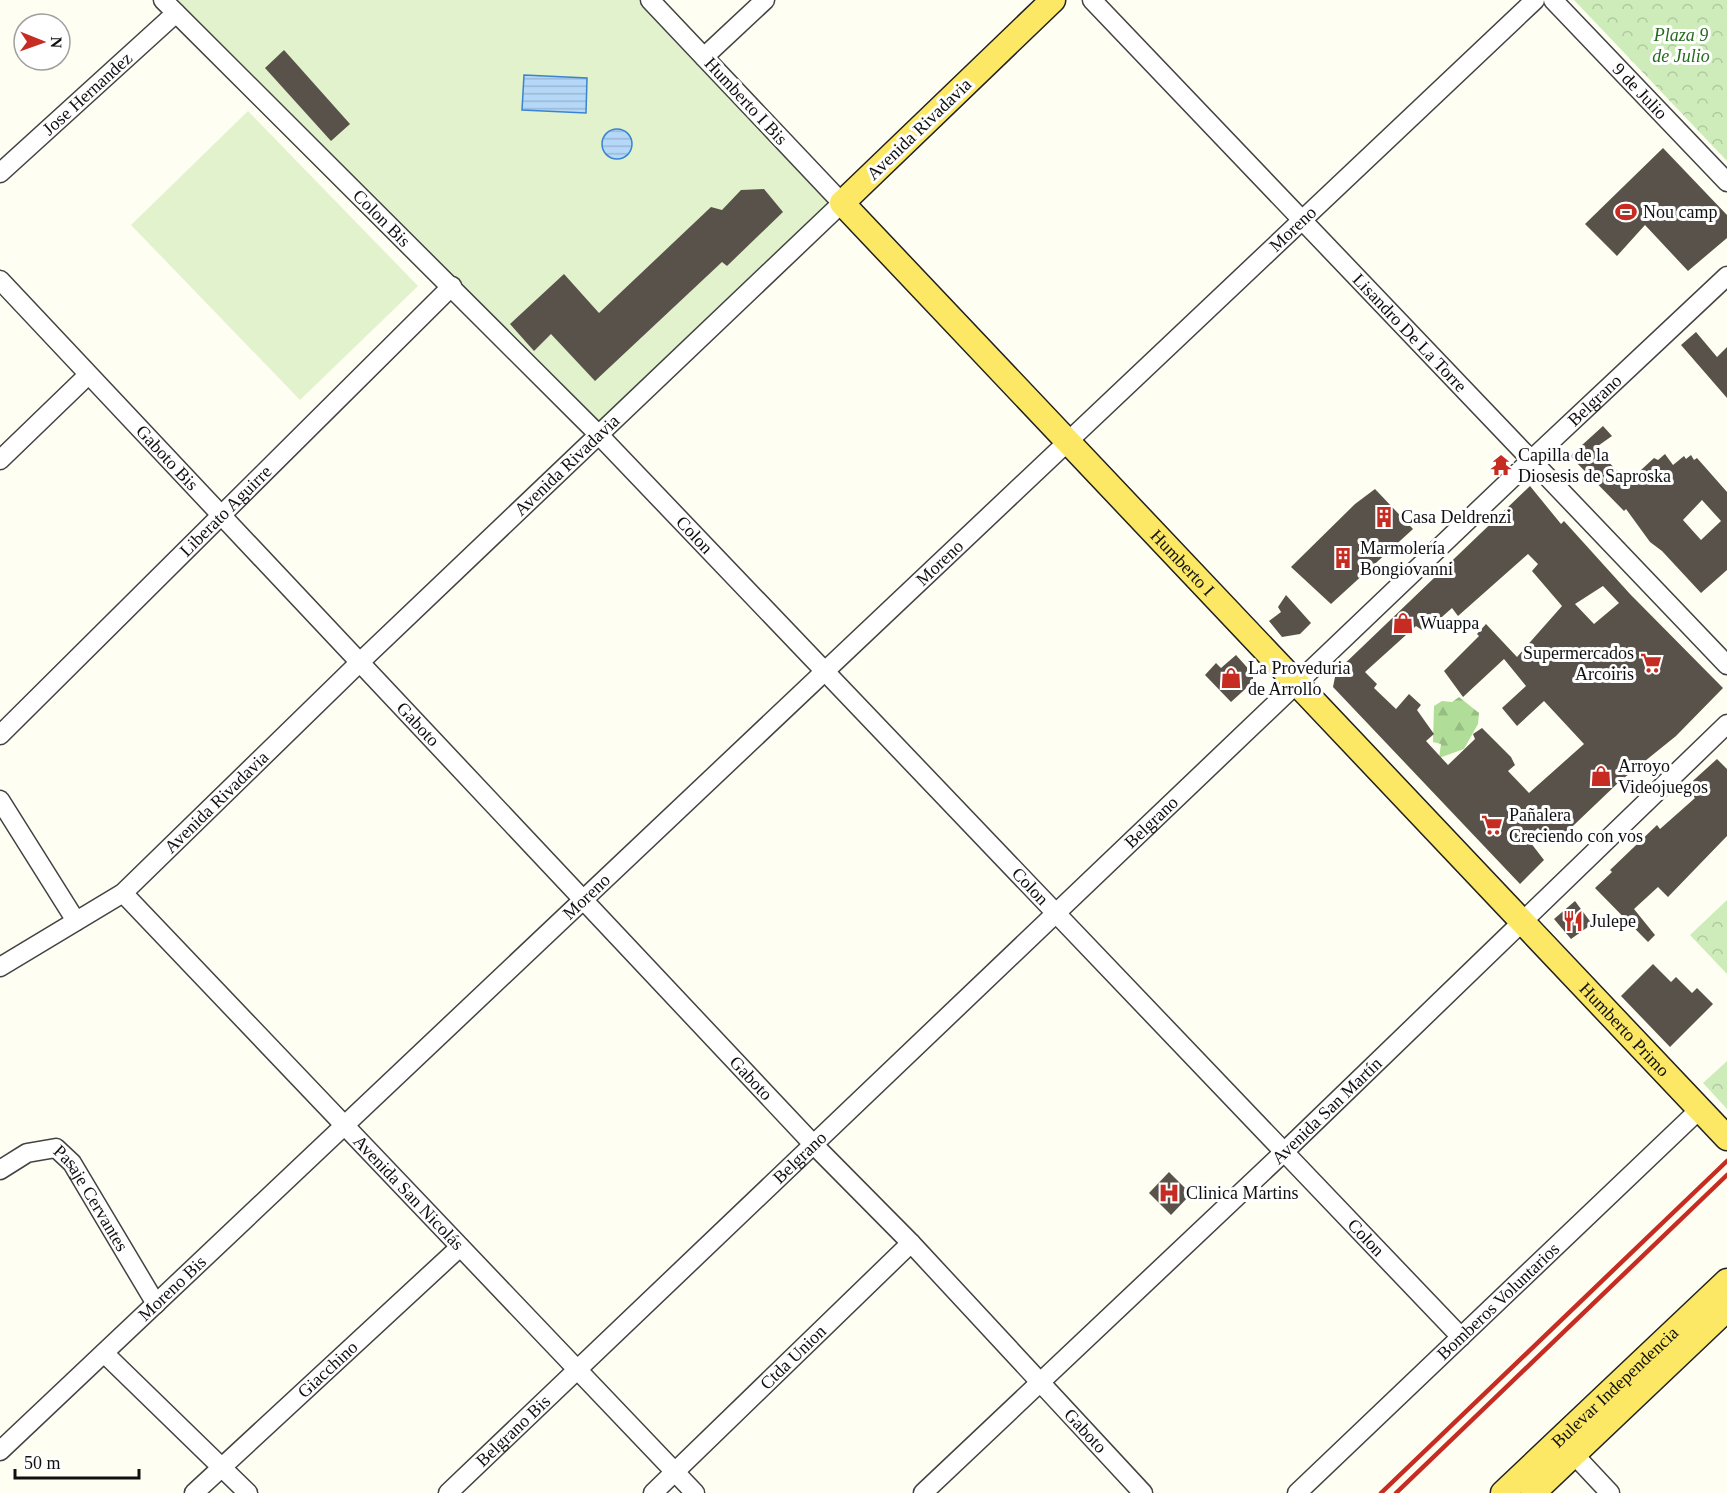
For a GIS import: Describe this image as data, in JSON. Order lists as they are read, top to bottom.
{
  "streets": {
    "main road": [
      "Avenida Rivadavia",
      "Humberto I",
      "Humberto Primo",
      "Bulevar Independencia"
    ],
    "street": [
      "9 de Julio",
      "Jose Hernandez",
      "Humberto I Bis",
      "Colon Bis",
      "Moreno",
      "Lisandro De La Torre",
      "Belgrano",
      "Gaboto Bis",
      "Liberato Aguirre",
      "Colon",
      "Gaboto",
      "Avenida San Martín",
      "Avenida San Nicolás",
      "Pasaje Cervantes",
      "Moreno Bis",
      "Bomberos Voluntarios",
      "Ctda Union",
      "Giacchino",
      "Belgrano Bis"
    ]
  },
  "crossings": [
    ["Jose Hernandez", "Colon Bis"],
    ["Humberto I Bis", "Avenida Rivadavia"],
    ["Humberto I Bis", "Humberto I"],
    ["Avenida Rivadavia", "Colon Bis"],
    ["Avenida Rivadavia", "Gaboto Bis"],
    ["Avenida Rivadavia", "Colon"],
    ["Avenida Rivadavia", "Humberto I"],
    ["Avenida Rivadavia", "Gaboto"],
    ["Avenida Rivadavia", "Avenida San Nicolás"],
    ["Colon Bis", "Liberato Aguirre"],
    ["Colon Bis", "Colon"],
    ["Moreno", "Lisandro De La Torre"],
    ["Moreno", "Colon"],
    ["Moreno", "Humberto I"],
    ["Moreno", "Gaboto"],
    ["Moreno", "Avenida San Nicolás"],
    ["Moreno", "Moreno Bis"],
    ["Lisandro De La Torre", "Belgrano"],
    ["Belgrano", "Colon"],
    ["Belgrano", "Humberto I"],
    ["Belgrano", "Gaboto"],
    ["Belgrano", "Avenida San Nicolás"],
    ["Belgrano", "Belgrano Bis"],
    ["Gaboto Bis", "Liberato Aguirre"],
    ["Gaboto Bis", "Gaboto"],
    ["Colon", "Avenida San Martín"],
    ["Colon", "Bomberos Voluntarios"],
    ["Humberto I", "Humberto Primo"],
    ["Humberto I", "Avenida San Martín"],
    ["Gaboto", "Avenida San Martín"],
    ["Gaboto", "Ctda Union"],
    ["Humberto Primo", "Avenida San Martín"],
    ["Humberto Primo", "Bomberos Voluntarios"],
    ["Avenida San Nicolás", "Moreno Bis"],
    ["Avenida San Nicolás", "Ctda Union"],
    ["Avenida San Nicolás", "Giacchino"],
    ["Avenida San Nicolás", "Belgrano Bis"],
    ["Pasaje Cervantes", "Moreno Bis"]
  ],
  "parks": ["Plaza 9 de Julio"],
  "places": {
    "sports": ["Nou camp"],
    "temple": ["Capilla de la Diosesis de Saproska"],
    "building": ["Casa Deldrenzi", "Marmolería Bongiovanni"],
    "shop": ["Wuappa", "La Proveduria de Arrollo", "Arroyo Videojuegos"],
    "supermarket": ["Supermercados Arcoiris", "Pañalera Creciendo con vos"],
    "restaurant": ["Julepe"],
    "hospital": ["Clinica Martins"]
  },
  "scale_bar": "50 m",
  "north": "right"
}
